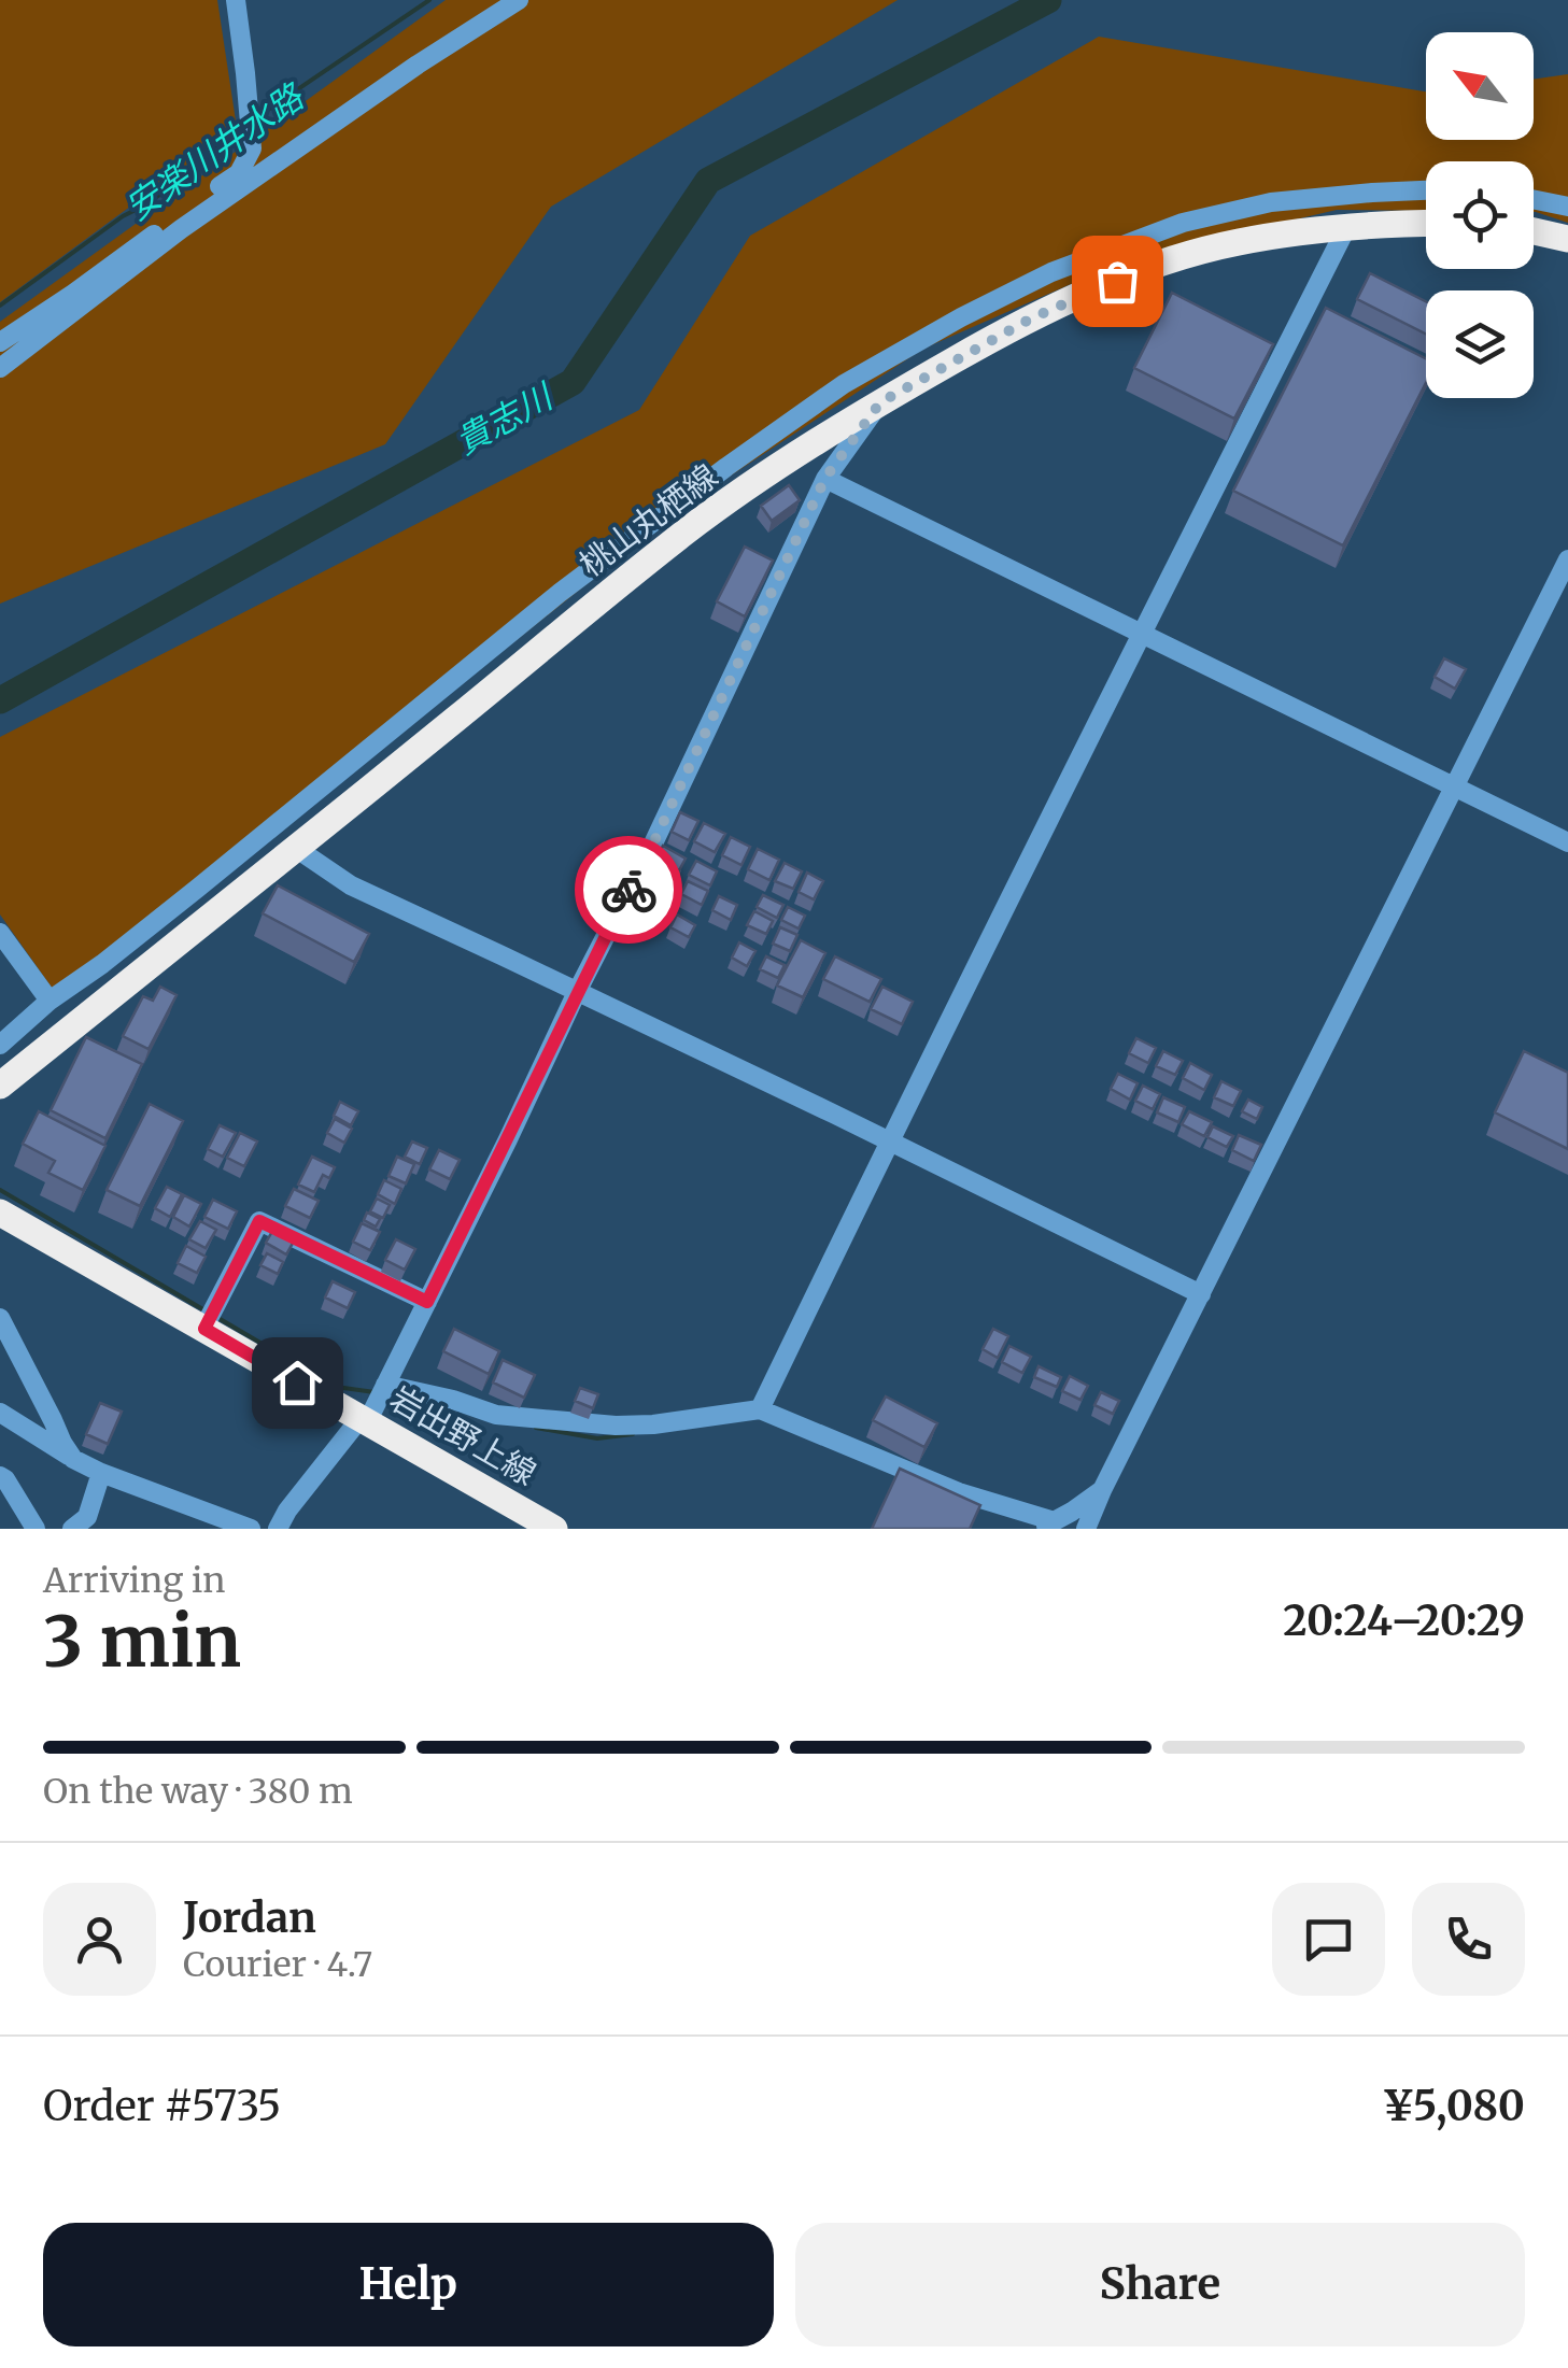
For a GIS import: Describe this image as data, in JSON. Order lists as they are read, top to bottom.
{
  "streets": {
    "main road": ["桃山丸栖線", "岩出野上線"]
  },
  "water": ["安楽川井水路", "貴志川"],
  "north": "top left",
  "page": {
    "heading": ["3 min", "Arriving in", "20:24–20:29"],
    "panel": [
      "Jordan",
      "Courier · 4.7",
      "Order #5735",
      "¥5,080"
    ],
    "bar": "On the way · 380 m",
    "buttons": ["Help", "Share"]
  }
}
